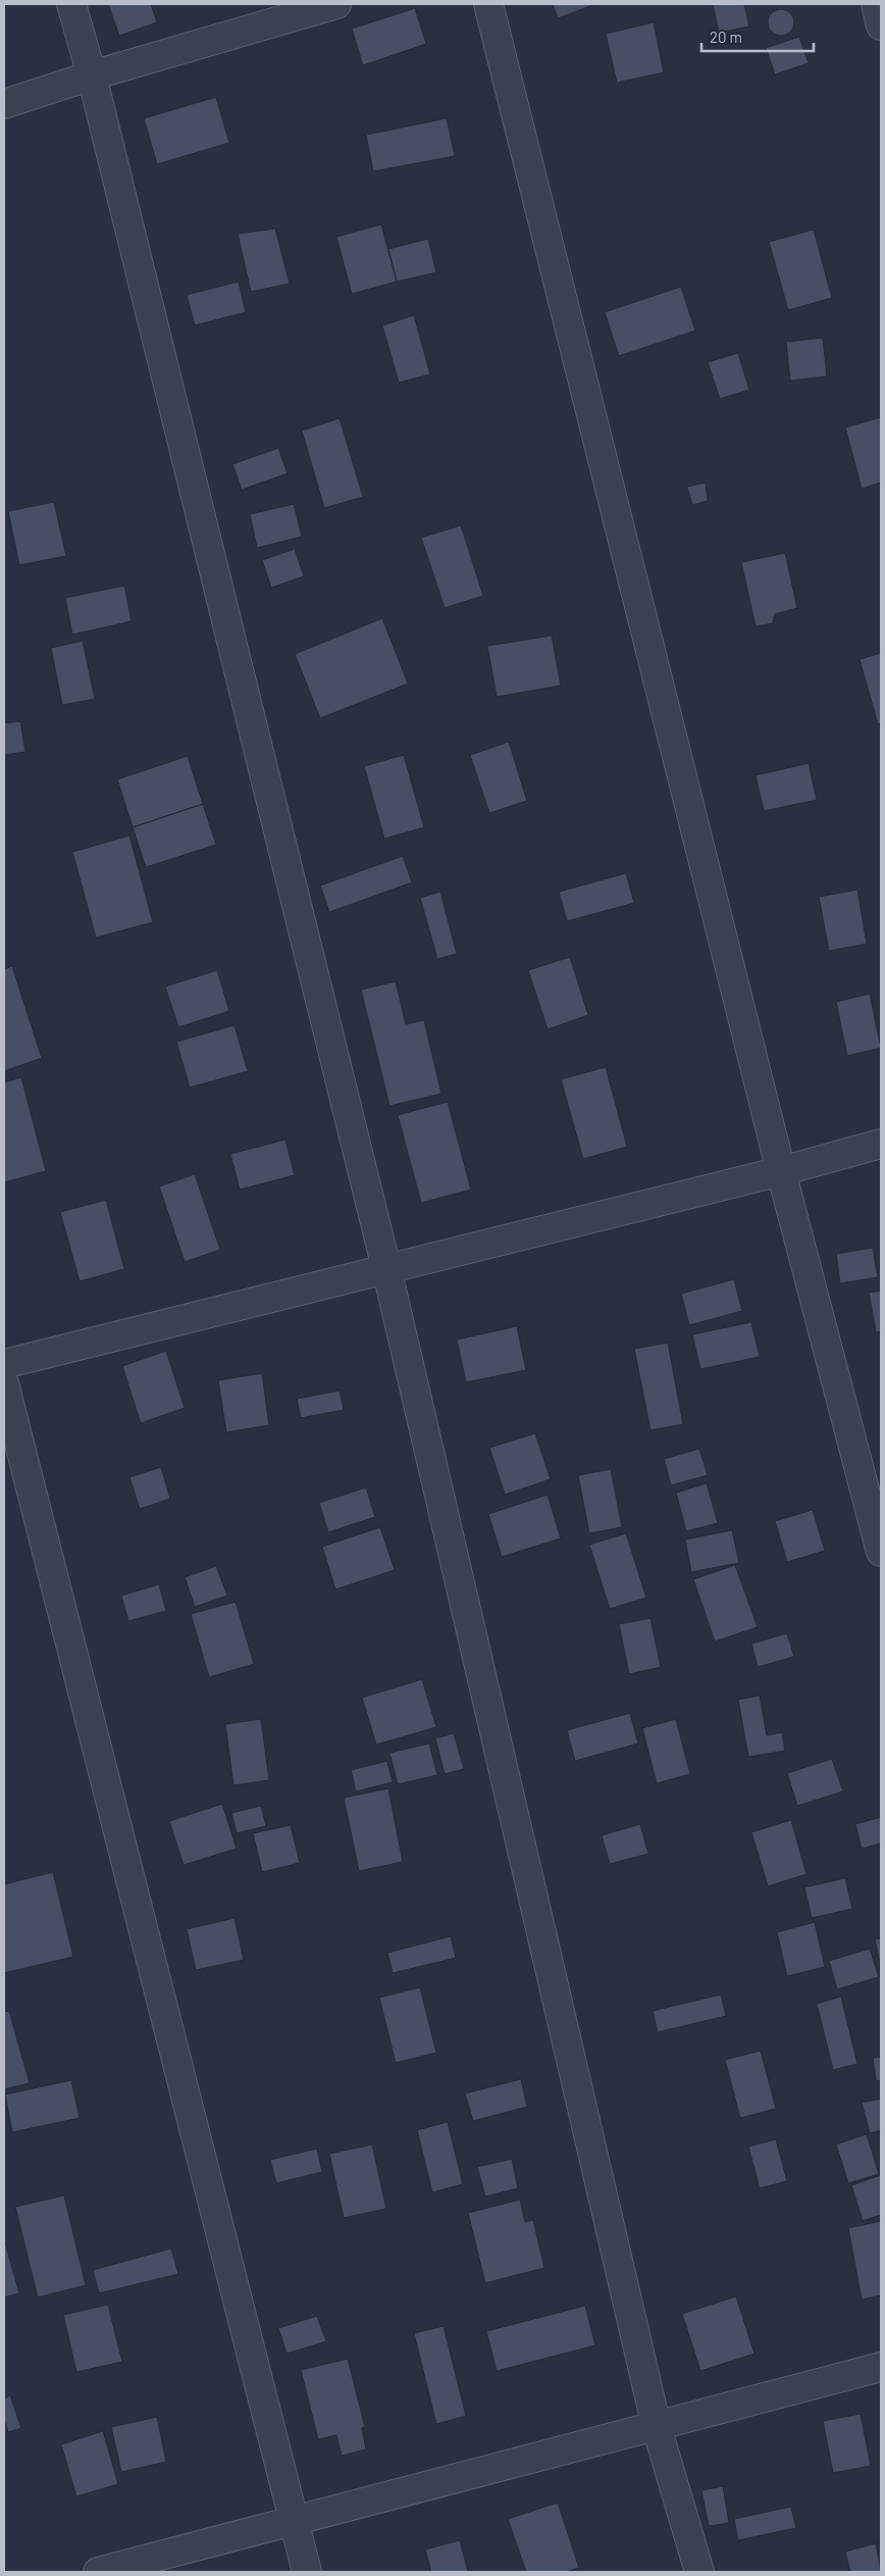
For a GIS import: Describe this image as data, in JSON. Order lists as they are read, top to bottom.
{
  "scale_bar": "20 m"
}
